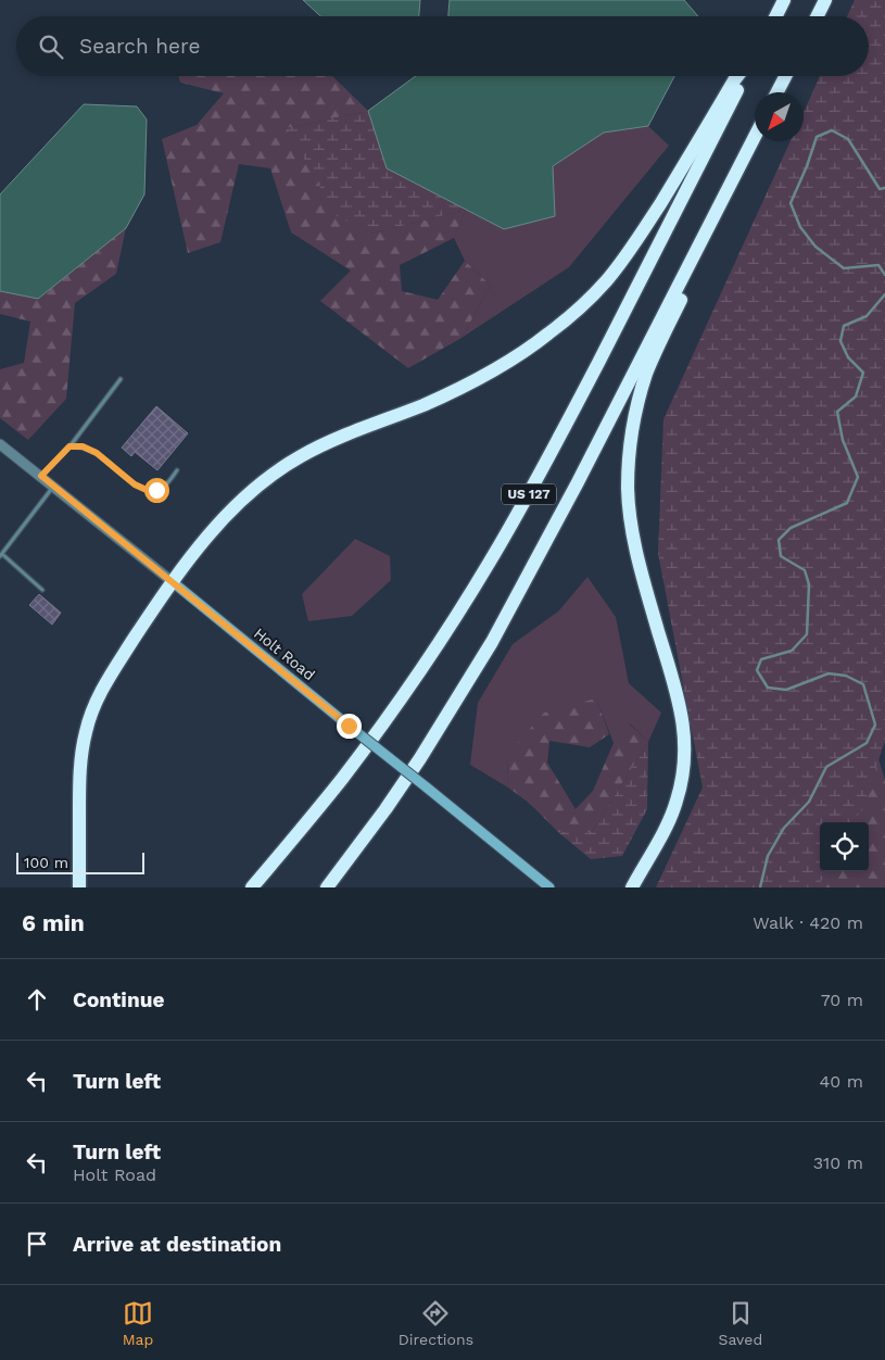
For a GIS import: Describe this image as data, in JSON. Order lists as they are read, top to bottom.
{
  "streets": {
    "highway": ["US 127"],
    "main road": ["Holt Road"]
  },
  "scale_bar": "100 m",
  "north": "bottom left",
  "page": {
    "search": "Search here",
    "scale": "100 m",
    "heading": ["6 min", "Walk · 420 m"],
    "list": [
      ["Continue", "70 m"],
      ["Turn left", "40 m"],
      ["Turn left", "Holt Road", "310 m"],
      "Arrive at destination"
    ],
    "nav": ["Map", "Directions", "Saved"]
  }
}
